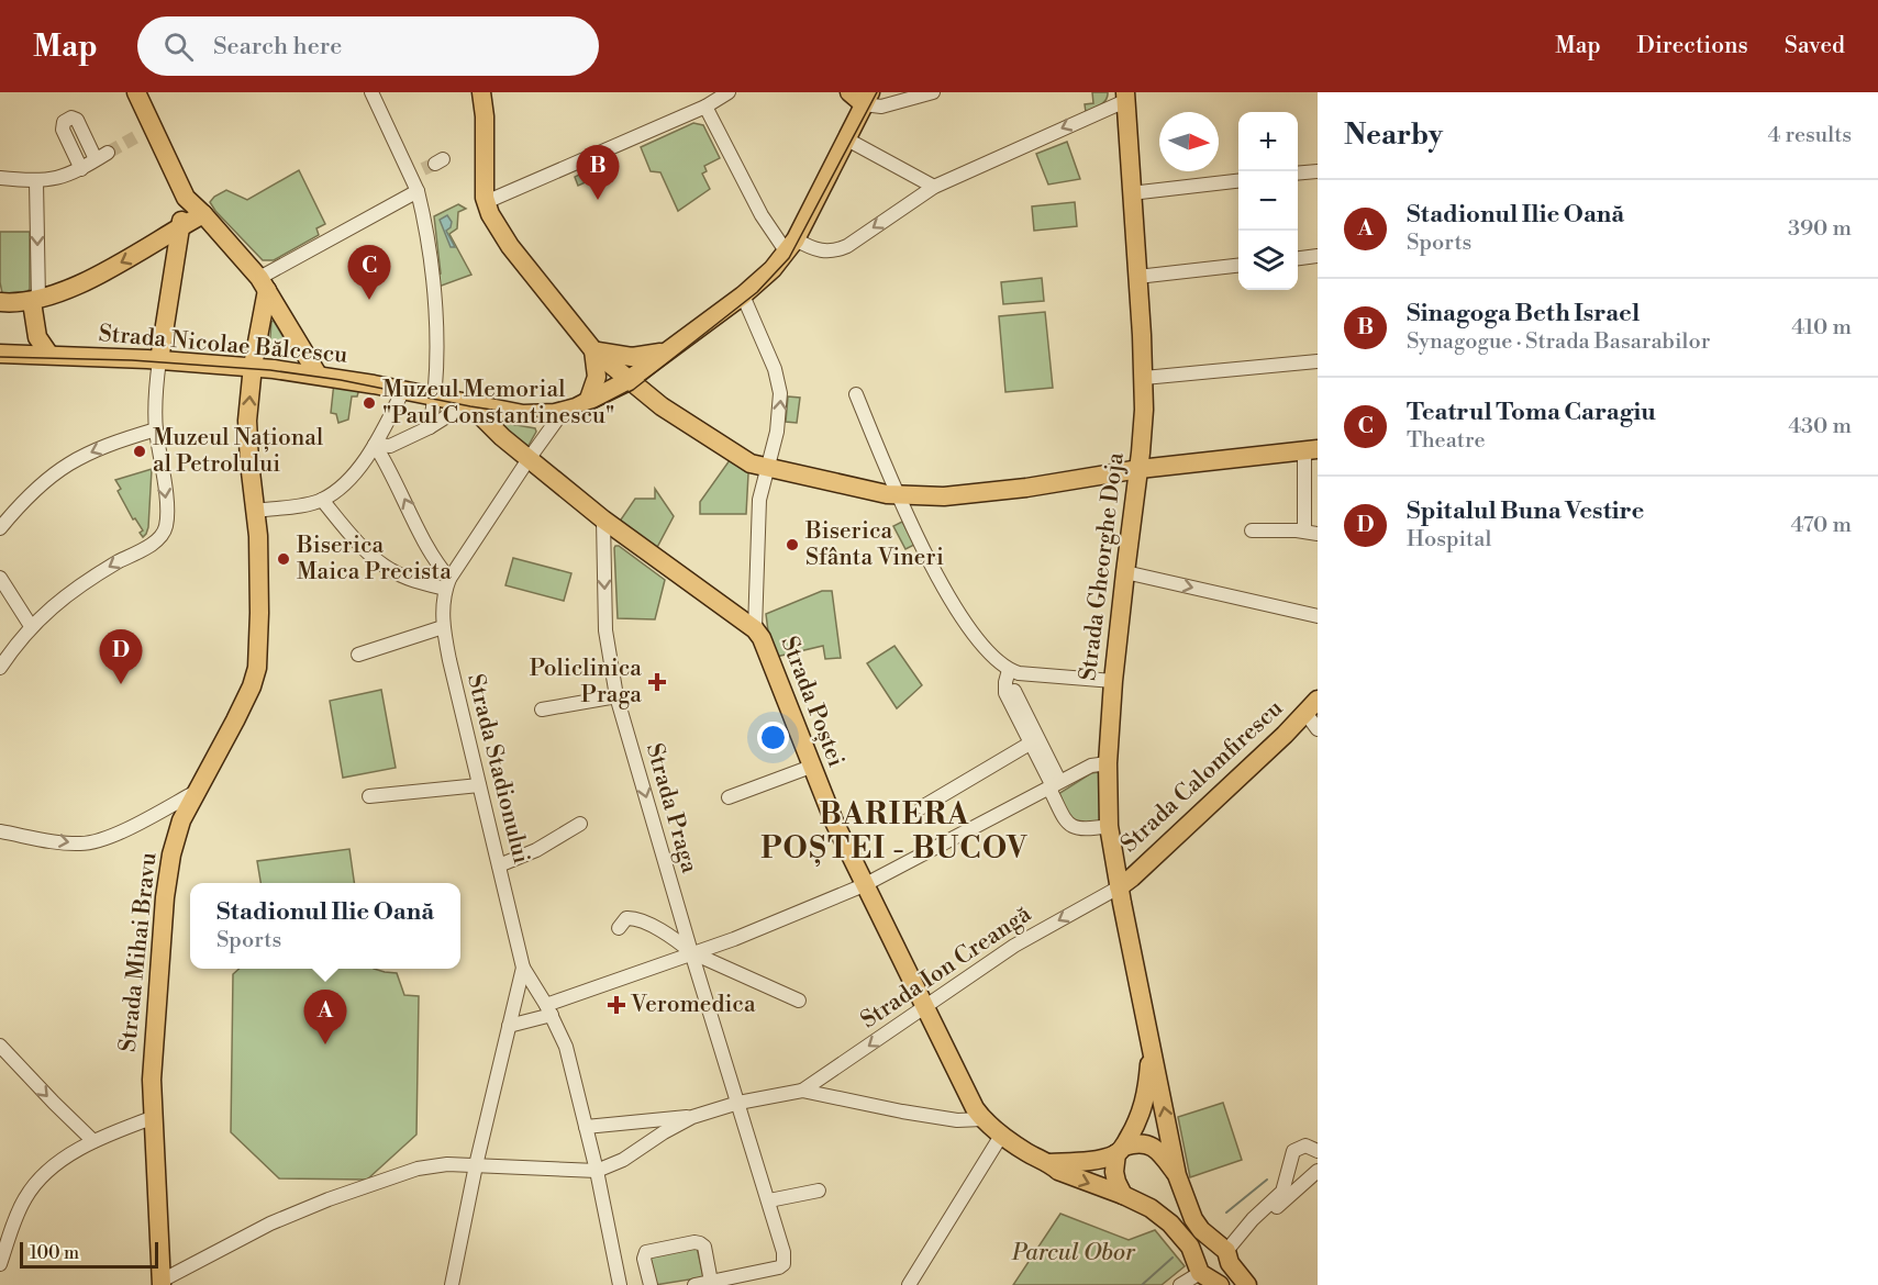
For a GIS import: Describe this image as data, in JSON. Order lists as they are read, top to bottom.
{
  "streets": {
    "main road": [
      "Strada Nicolae Bălcescu",
      "Strada Gheorghe Doja",
      "Strada Poștei",
      "Strada Calomfirescu",
      "Strada Mihai Bravu"
    ],
    "street": ["Strada Stadionului", "Strada Praga", "Strada Ion Creangă"]
  },
  "crossings": [
    ["Strada Nicolae Bălcescu", "Strada Poștei"],
    ["Strada Nicolae Bălcescu", "Strada Stadionului"],
    ["Strada Nicolae Bălcescu", "Strada Mihai Bravu"],
    ["Strada Gheorghe Doja", "Strada Calomfirescu"],
    ["Strada Gheorghe Doja", "Strada Ion Creangă"],
    ["Strada Poștei", "Strada Stadionului"],
    ["Strada Poștei", "Strada Praga"],
    ["Strada Poștei", "Strada Ion Creangă"],
    ["Strada Calomfirescu", "Strada Ion Creangă"]
  ],
  "one_way": ["Strada Praga", "Strada Ion Creangă"],
  "districts": ["BARIERA POȘTEI - BUCOV"],
  "parks": ["Parcul Obor"],
  "places": {
    "other": [
      "Muzeul Memorial \"Paul Constantinescu\"",
      "Muzeul Național al Petrolului",
      "Biserica Sfânta Vineri",
      "Biserica Maica Precista"
    ],
    "health": ["Policlinica Praga", "Veromedica"]
  },
  "scale_bar": "100 m",
  "north": "right",
  "page": {
    "header": "Map",
    "search": "Search here",
    "nav": ["Map", "Directions", "Saved"],
    "heading": ["Nearby", "4 results"],
    "map_buttons": ["+", "−"],
    "pins": [
      "B",
      "C",
      "D",
      "A"
    ],
    "list": [
      {
        "mark": "A",
        "name": "Stadionul Ilie Oană",
        "note": "Sports",
        "value": "390 m"
      },
      {
        "mark": "B",
        "name": "Sinagoga Beth Israel",
        "note": "Synagogue · Strada Basarabilor",
        "value": "410 m"
      },
      {
        "mark": "C",
        "name": "Teatrul Toma Caragiu",
        "note": "Theatre",
        "value": "430 m"
      },
      {
        "mark": "D",
        "name": "Spitalul Buna Vestire",
        "note": "Hospital",
        "value": "470 m"
      }
    ],
    "popup": ["Stadionul Ilie Oană", "Sports"],
    "scale": "100 m"
  }
}
